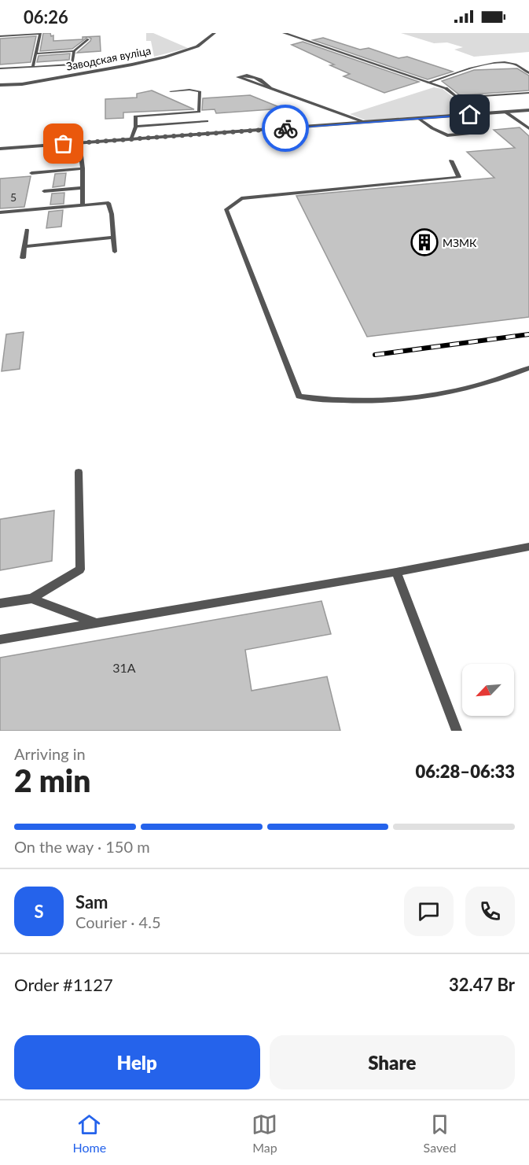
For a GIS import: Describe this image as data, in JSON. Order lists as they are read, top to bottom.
{
  "streets": {
    "street": ["Заводская вуліца"]
  },
  "places": {
    "building": ["МЗМК"]
  },
  "house_numbers": ["5", "31А"],
  "north": "bottom left",
  "page": {
    "status": "06:26",
    "heading": ["2 min", "Arriving in", "06:28–06:33"],
    "panel": [
      "Sam",
      "Courier · 4.5",
      "Order #1127",
      "32.47 Br"
    ],
    "bar": "On the way · 150 m",
    "round": "S",
    "buttons": ["Help", "Share"],
    "tabs": ["Home", "Map", "Saved"]
  }
}
